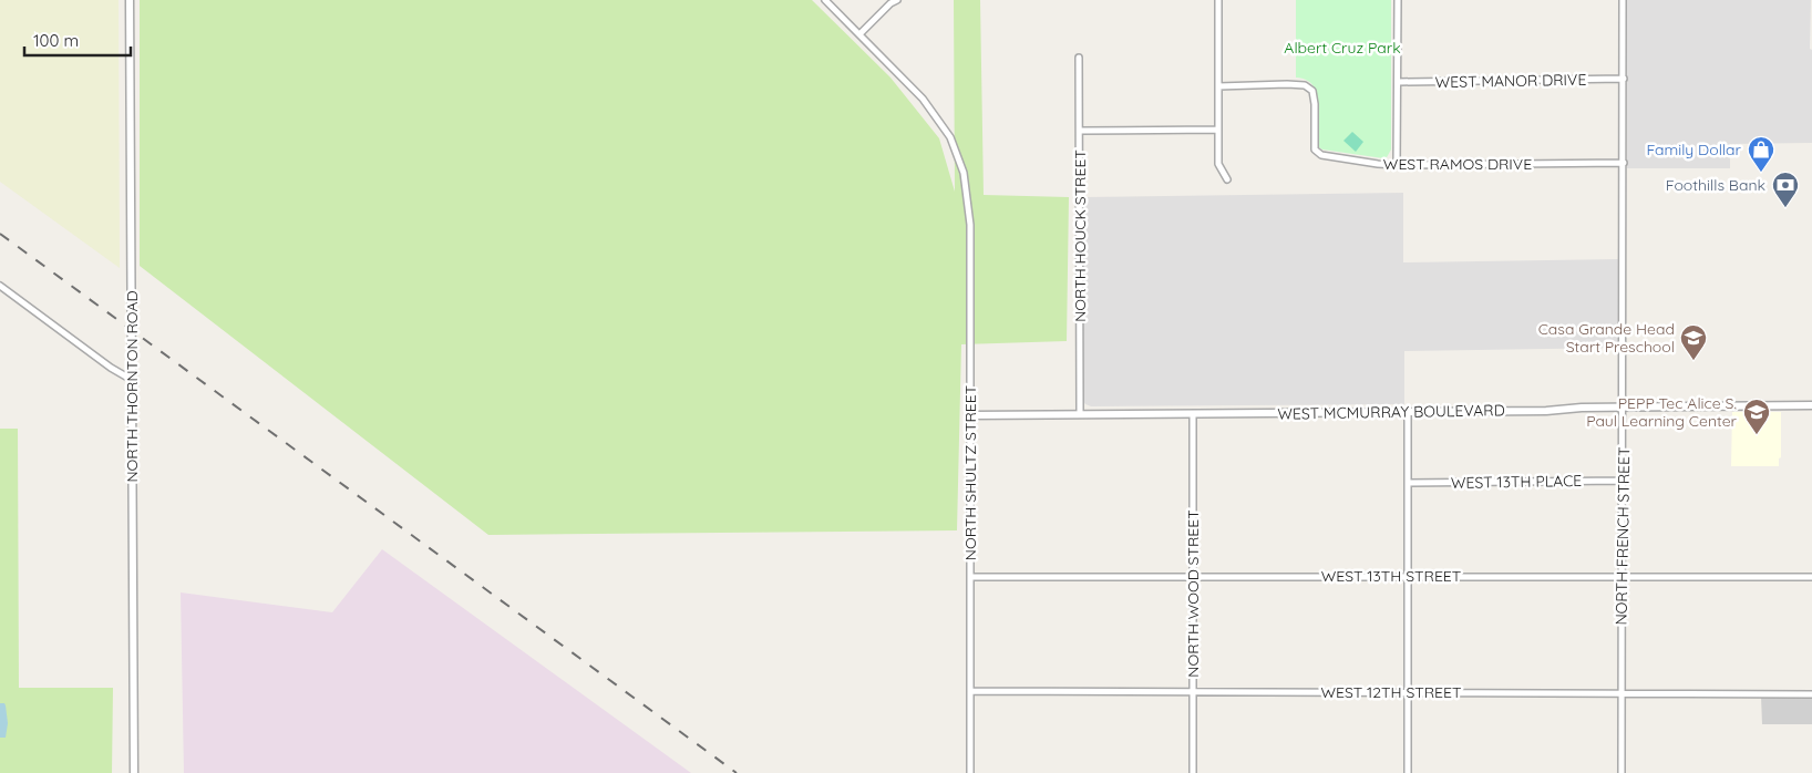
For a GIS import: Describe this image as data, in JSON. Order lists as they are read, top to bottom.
{
  "streets": {
    "street": [
      "WEST MANOR DRIVE",
      "WEST RAMOS DRIVE",
      "NORTH HOUCK STREET",
      "NORTH THORNTON ROAD",
      "WEST MCMURRAY BOULEVARD",
      "NORTH SHULTZ STREET",
      "WEST 13TH PLACE",
      "NORTH FRENCH STREET",
      "WEST 13TH STREET",
      "NORTH WOOD STREET",
      "WEST 12TH STREET"
    ]
  },
  "crossings": [
    ["WEST MANOR DRIVE", "NORTH FRENCH STREET"],
    ["WEST RAMOS DRIVE", "NORTH FRENCH STREET"],
    ["NORTH HOUCK STREET", "WEST MCMURRAY BOULEVARD"],
    ["WEST MCMURRAY BOULEVARD", "NORTH SHULTZ STREET"],
    ["WEST MCMURRAY BOULEVARD", "NORTH FRENCH STREET"],
    ["WEST MCMURRAY BOULEVARD", "NORTH WOOD STREET"],
    ["NORTH SHULTZ STREET", "WEST 13TH STREET"],
    ["NORTH SHULTZ STREET", "WEST 12TH STREET"],
    ["WEST 13TH PLACE", "NORTH FRENCH STREET"],
    ["NORTH FRENCH STREET", "WEST 13TH STREET"],
    ["NORTH FRENCH STREET", "WEST 12TH STREET"],
    ["WEST 13TH STREET", "NORTH WOOD STREET"],
    ["NORTH WOOD STREET", "WEST 12TH STREET"]
  ],
  "parks": ["Albert Cruz Park"],
  "places": {
    "shop": ["Family Dollar"],
    "bank": ["Foothills Bank"],
    "school or university": ["Casa Grande Head Start Preschool", "PEPP Tec Alice S. Paul Learning Center"]
  },
  "scale_bar": "100 m"
}
